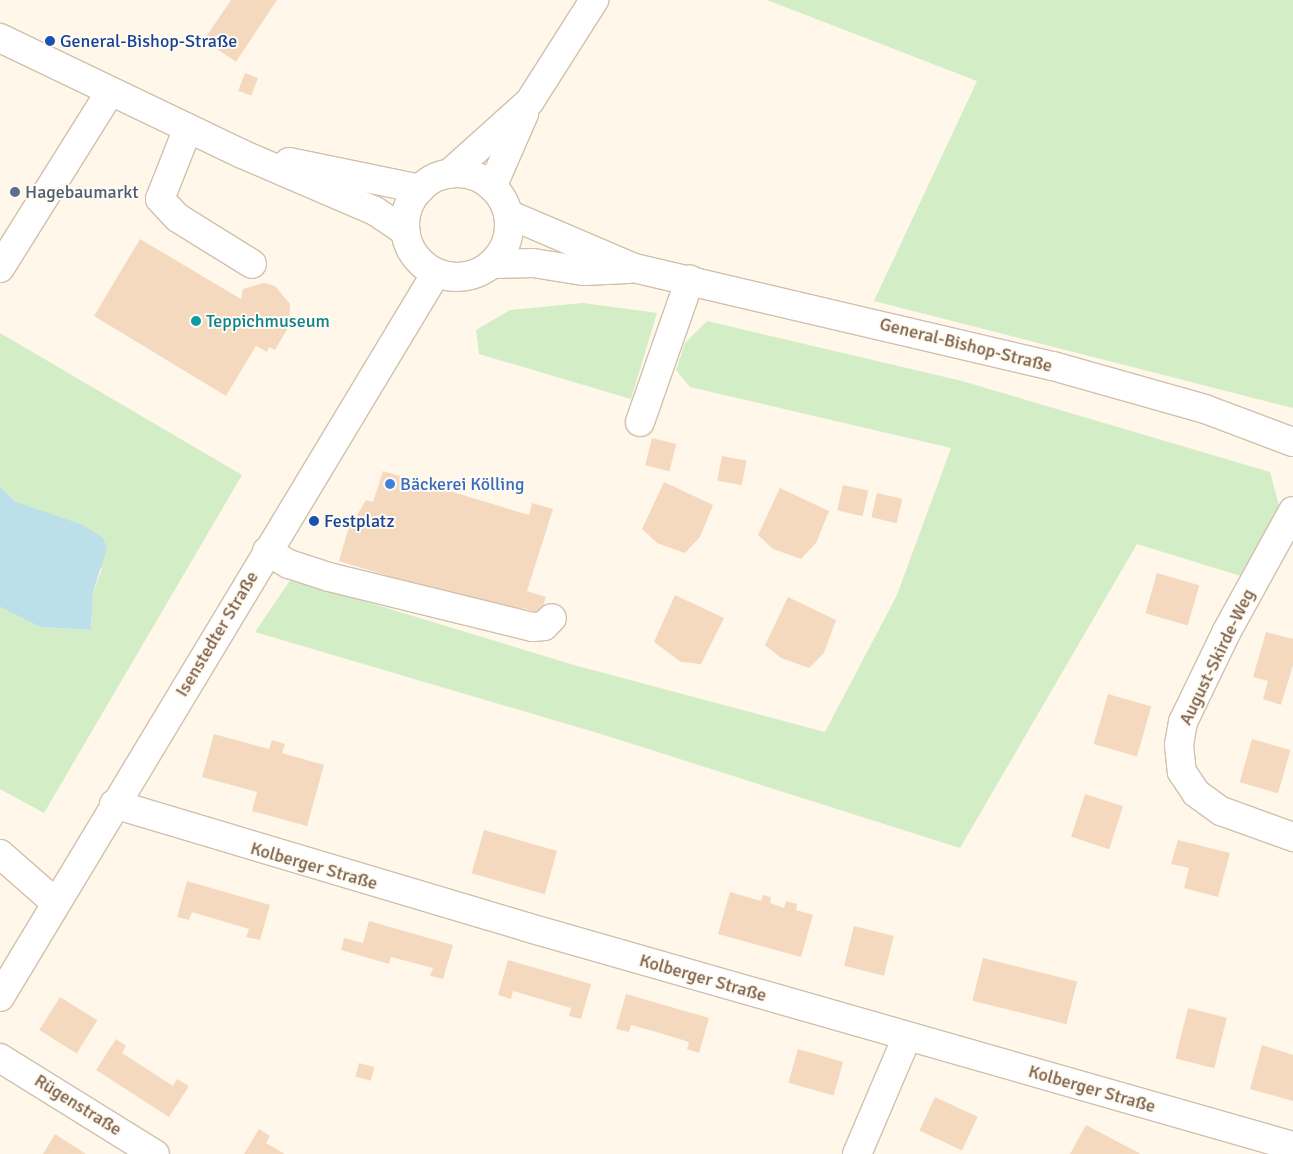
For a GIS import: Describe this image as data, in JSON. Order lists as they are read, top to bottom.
{
  "streets": {
    "street": [
      "General-Bishop-Straße",
      "Isenstedter Straße",
      "August-Skirde-Weg",
      "Kolberger Straße",
      "Rügenstraße"
    ]
  },
  "crossings": [
    ["General-Bishop-Straße", "Isenstedter Straße"],
    ["Isenstedter Straße", "Kolberger Straße"]
  ],
  "places": [
    "General-Bishop-Straße",
    "Hagebaumarkt",
    "Teppichmuseum",
    "Bäckerei Kölling",
    "Festplatz"
  ]
}
